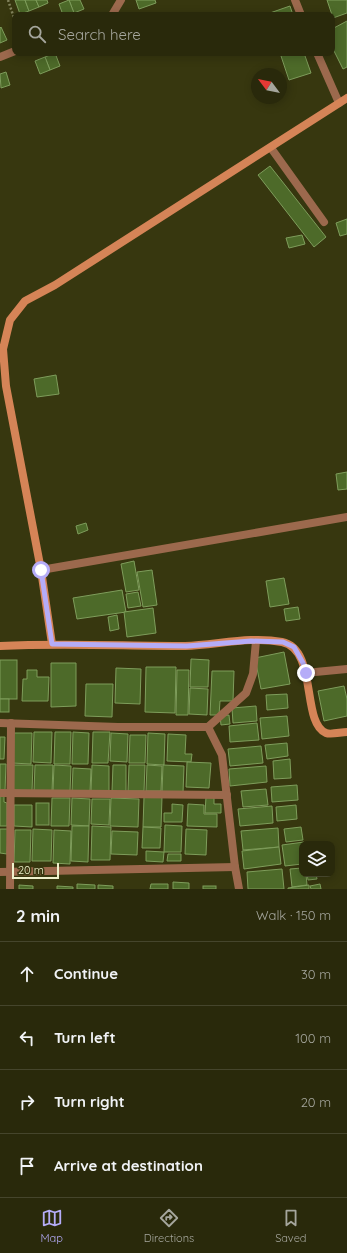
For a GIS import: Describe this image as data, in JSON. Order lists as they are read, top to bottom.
{
  "scale_bar": "20 m",
  "north": "top left",
  "page": {
    "search": "Search here",
    "scale": "20 m",
    "heading": ["2 min", "Walk · 150 m"],
    "list": [
      ["Continue", "30 m"],
      ["Turn left", "100 m"],
      ["Turn right", "20 m"],
      "Arrive at destination"
    ],
    "nav": ["Map", "Directions", "Saved"]
  }
}
